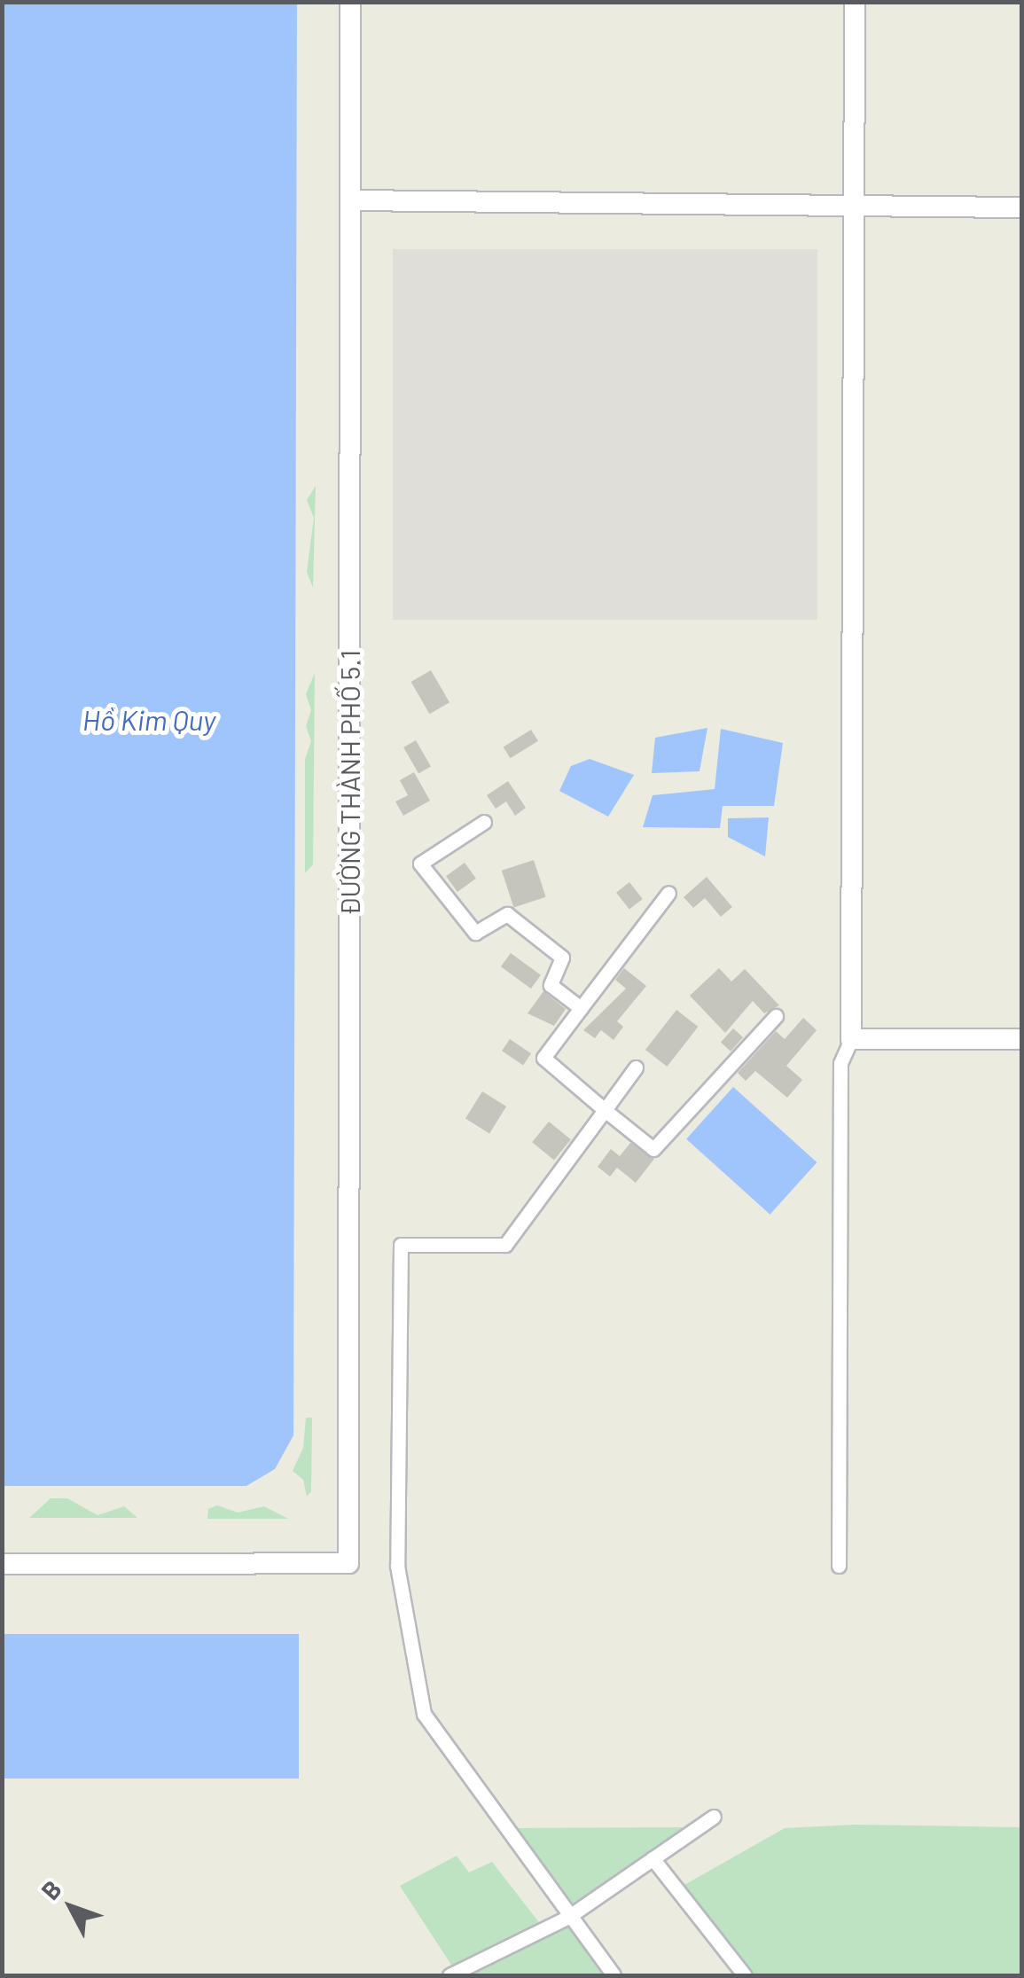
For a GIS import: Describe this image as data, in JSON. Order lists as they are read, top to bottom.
{
  "streets": {
    "street": ["ĐƯỜNG THÀNH PHỐ 5.1"]
  },
  "water": ["Hồ Kim Quy"],
  "north": "top left"
}
